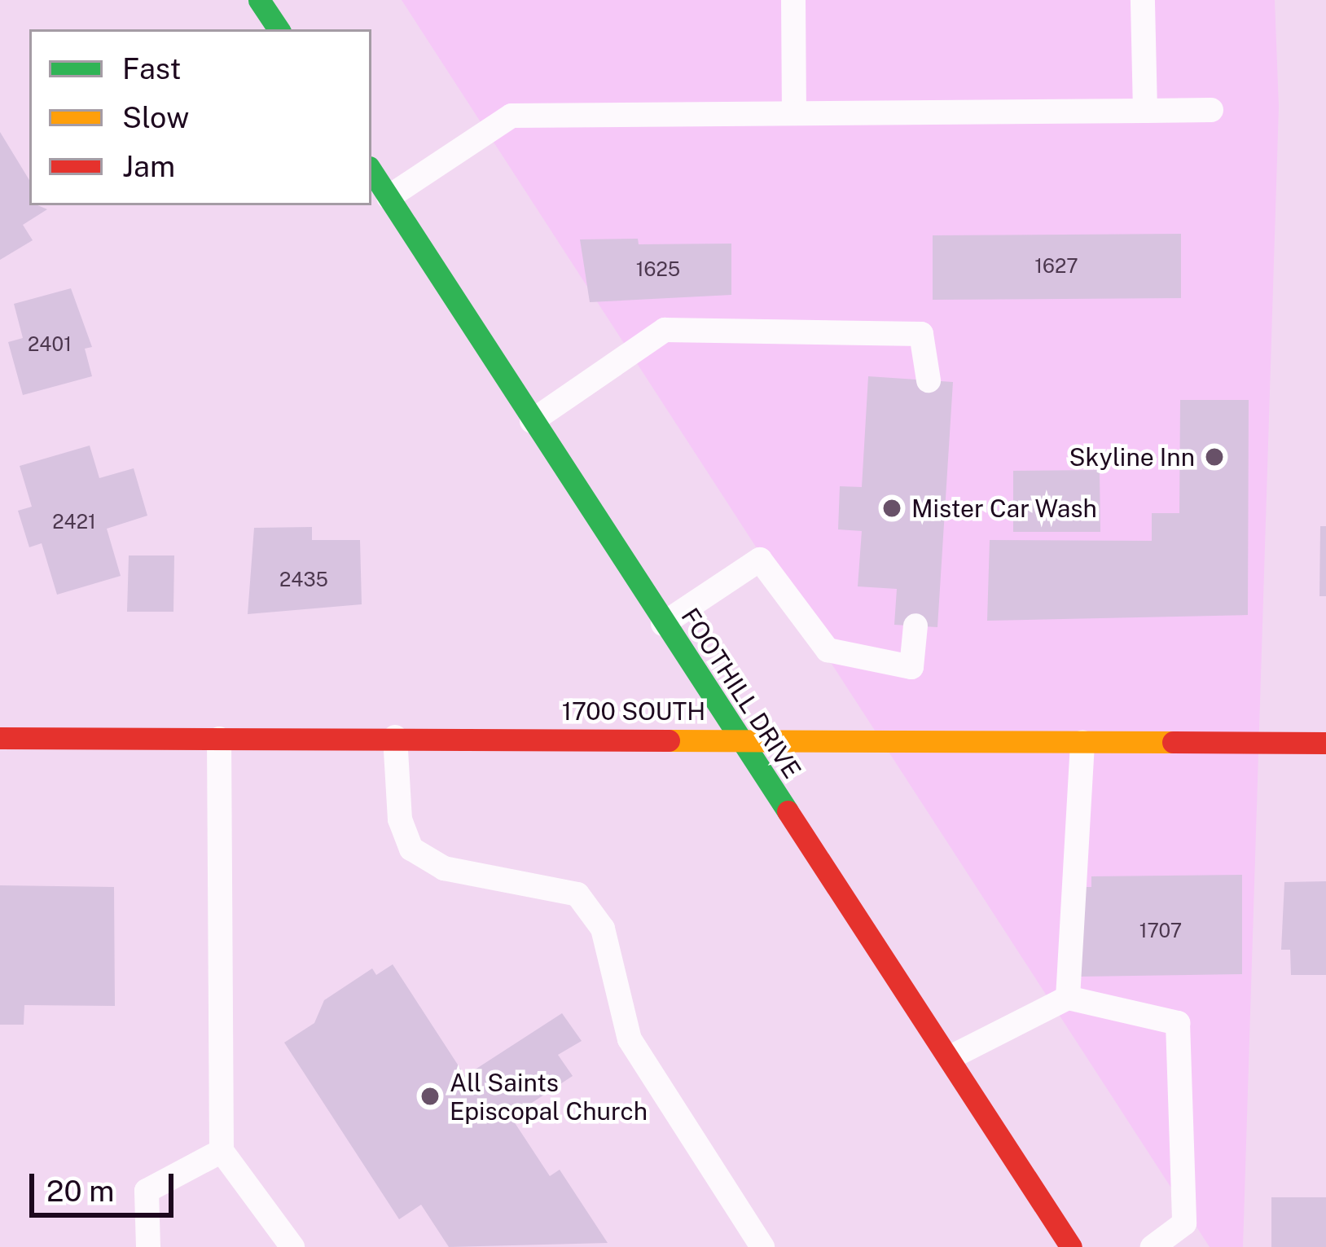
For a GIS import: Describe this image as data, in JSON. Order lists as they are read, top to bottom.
{
  "streets": {
    "main road": ["FOOTHILL DRIVE", "1700 SOUTH"]
  },
  "crossings": [
    ["FOOTHILL DRIVE", "1700 SOUTH"]
  ],
  "places": ["Skyline Inn", "Mister Car Wash", "All Saints Episcopal Church"],
  "house_numbers": [
    "1627",
    "1625",
    "2401",
    "2421",
    "2435",
    "1707"
  ],
  "legend": ["Fast", "Slow", "Jam"],
  "scale_bar": "20 m"
}
